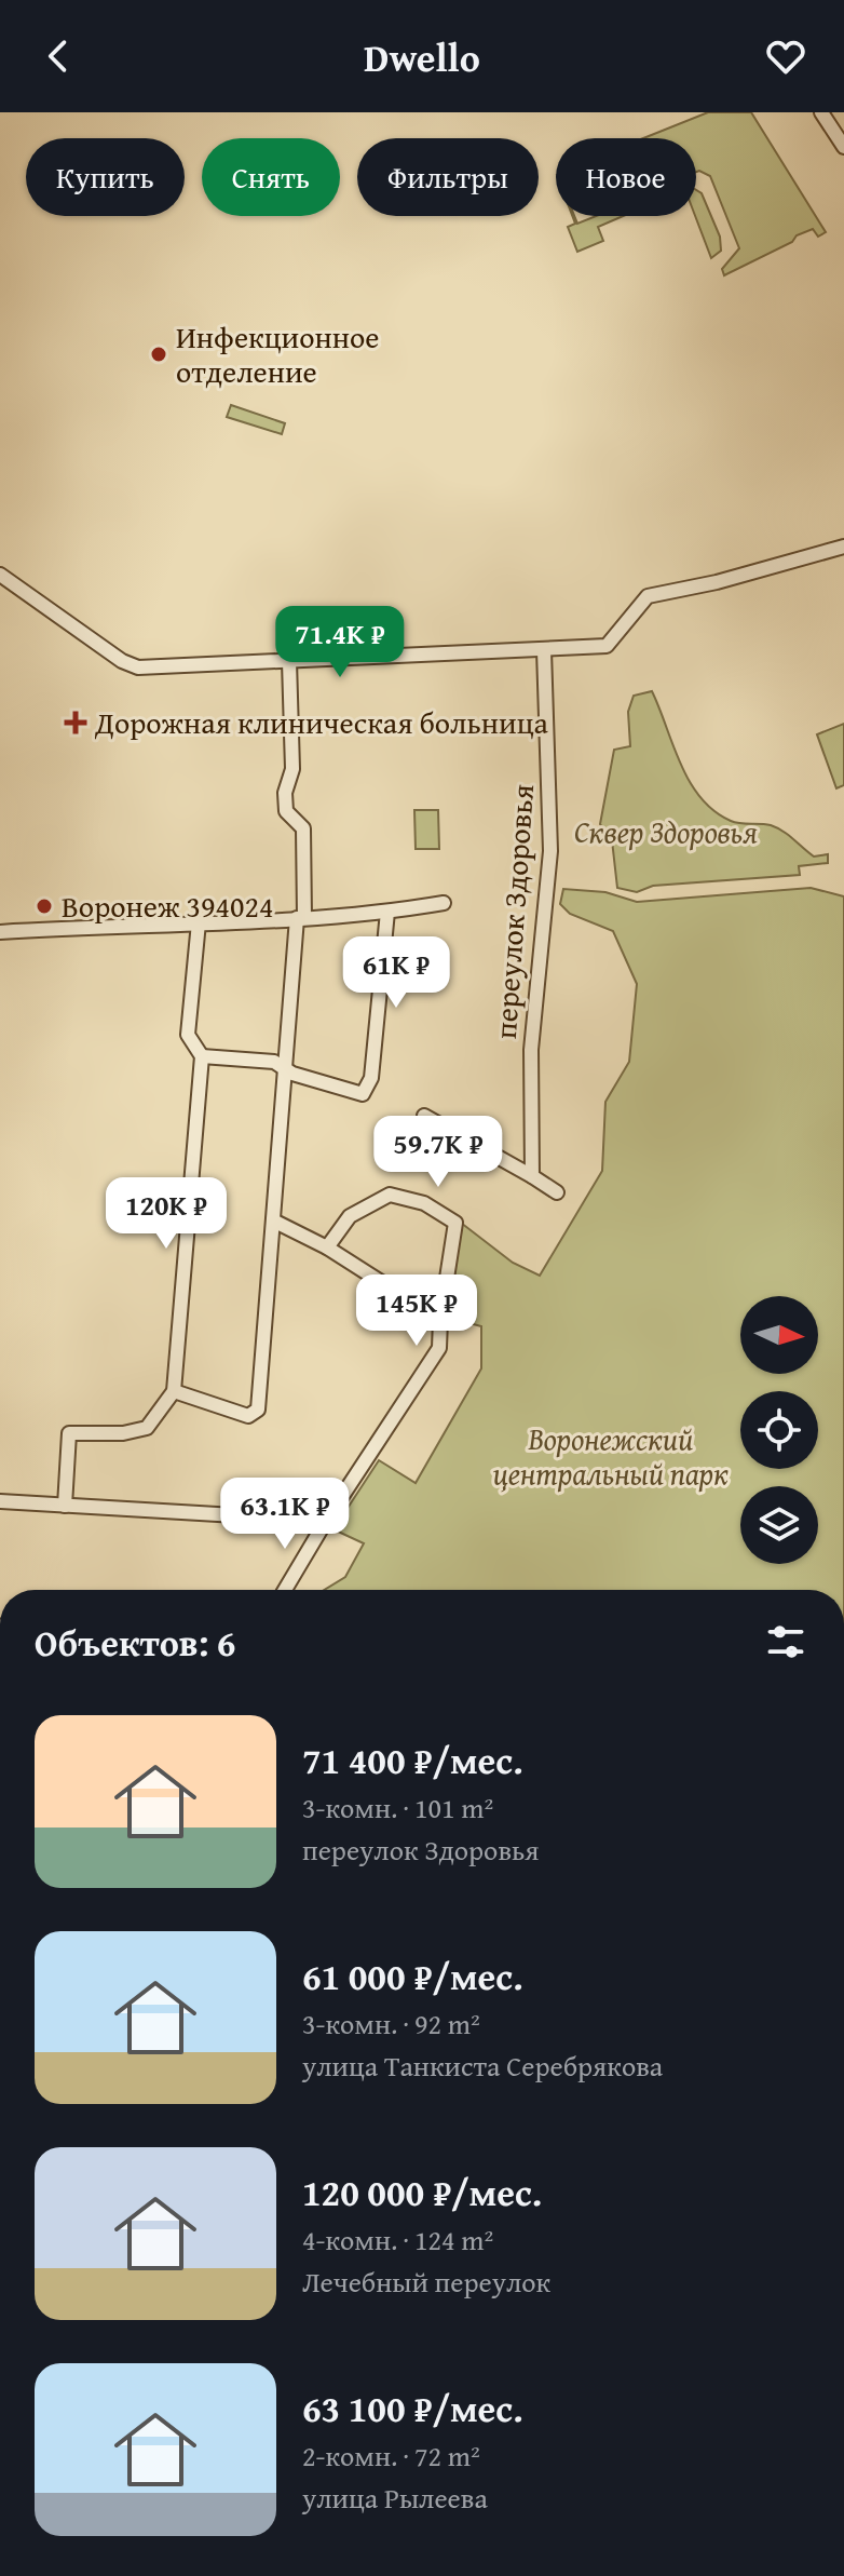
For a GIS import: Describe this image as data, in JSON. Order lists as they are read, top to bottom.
{
  "streets": {
    "street": ["переулок Здоровья"]
  },
  "parks": ["Сквер Здоровья", "Воронежский центральный парк"],
  "places": {
    "other": ["Инфекционное отделение", "Воронеж 394024"],
    "health": ["Дорожная клиническая больница"]
  },
  "north": "right",
  "page": {
    "header": "Dwello",
    "chip": [
      "Купить",
      "Снять",
      "Фильтры",
      "Новое"
    ],
    "price": [
      "71.4K ₽",
      "61K ₽",
      "59.7K ₽",
      "120K ₽",
      "145K ₽",
      "63.1K ₽"
    ],
    "heading": "Объектов: 6",
    "list": [
      {
        "name": "71 400 ₽/мес.",
        "note": "3-комн. · 101 m² · переулок Здоровья"
      },
      {
        "name": "61 000 ₽/мес.",
        "note": "3-комн. · 92 m² · улица Танкиста Серебрякова"
      },
      {
        "name": "120 000 ₽/мес.",
        "note": "4-комн. · 124 m² · Лечебный переулок"
      },
      {
        "name": "63 100 ₽/мес.",
        "note": "2-комн. · 72 m² · улица Рылеева"
      }
    ]
  }
}
